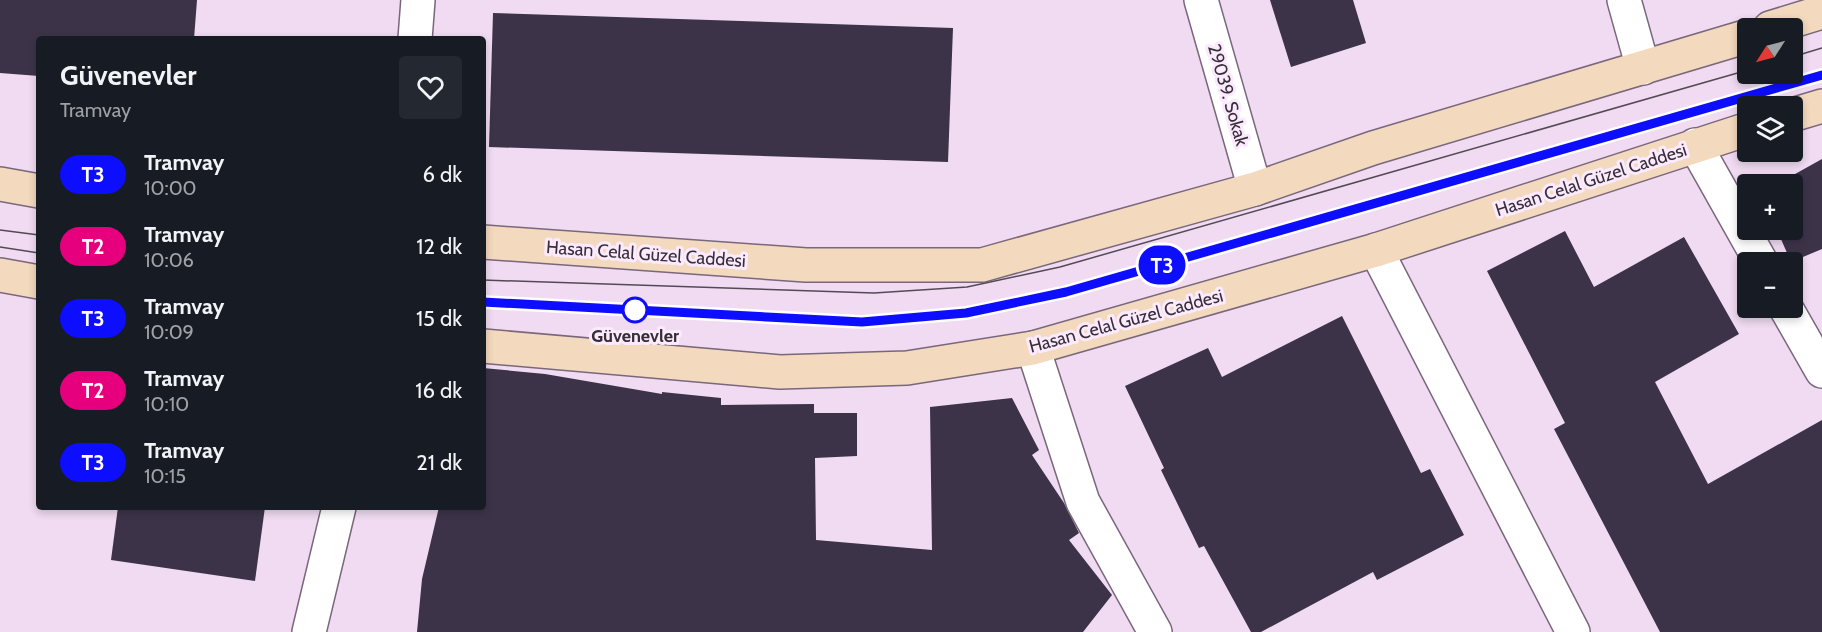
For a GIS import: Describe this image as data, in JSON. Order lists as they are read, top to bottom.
{
  "streets": {
    "main road": ["Hasan Celal Güzel Caddesi"],
    "street": ["29039. Sokak"]
  },
  "crossings": [
    ["29039. Sokak", "Hasan Celal Güzel Caddesi"]
  ],
  "places": ["Güvenevler"],
  "lines": ["tram line T3"],
  "north": "bottom left",
  "page": {
    "on_map": "T3",
    "map_buttons": ["+", "−"],
    "heading": ["Güvenevler", "Tramvay"],
    "list": [
      {
        "mark": "T3",
        "name": "Tramvay",
        "note": "10:00",
        "value": "6 dk"
      },
      {
        "mark": "T2",
        "name": "Tramvay",
        "note": "10:06",
        "value": "12 dk"
      },
      {
        "mark": "T3",
        "name": "Tramvay",
        "note": "10:09",
        "value": "15 dk"
      },
      {
        "mark": "T2",
        "name": "Tramvay",
        "note": "10:10",
        "value": "16 dk"
      },
      {
        "mark": "T3",
        "name": "Tramvay",
        "note": "10:15",
        "value": "21 dk"
      }
    ]
  }
}
